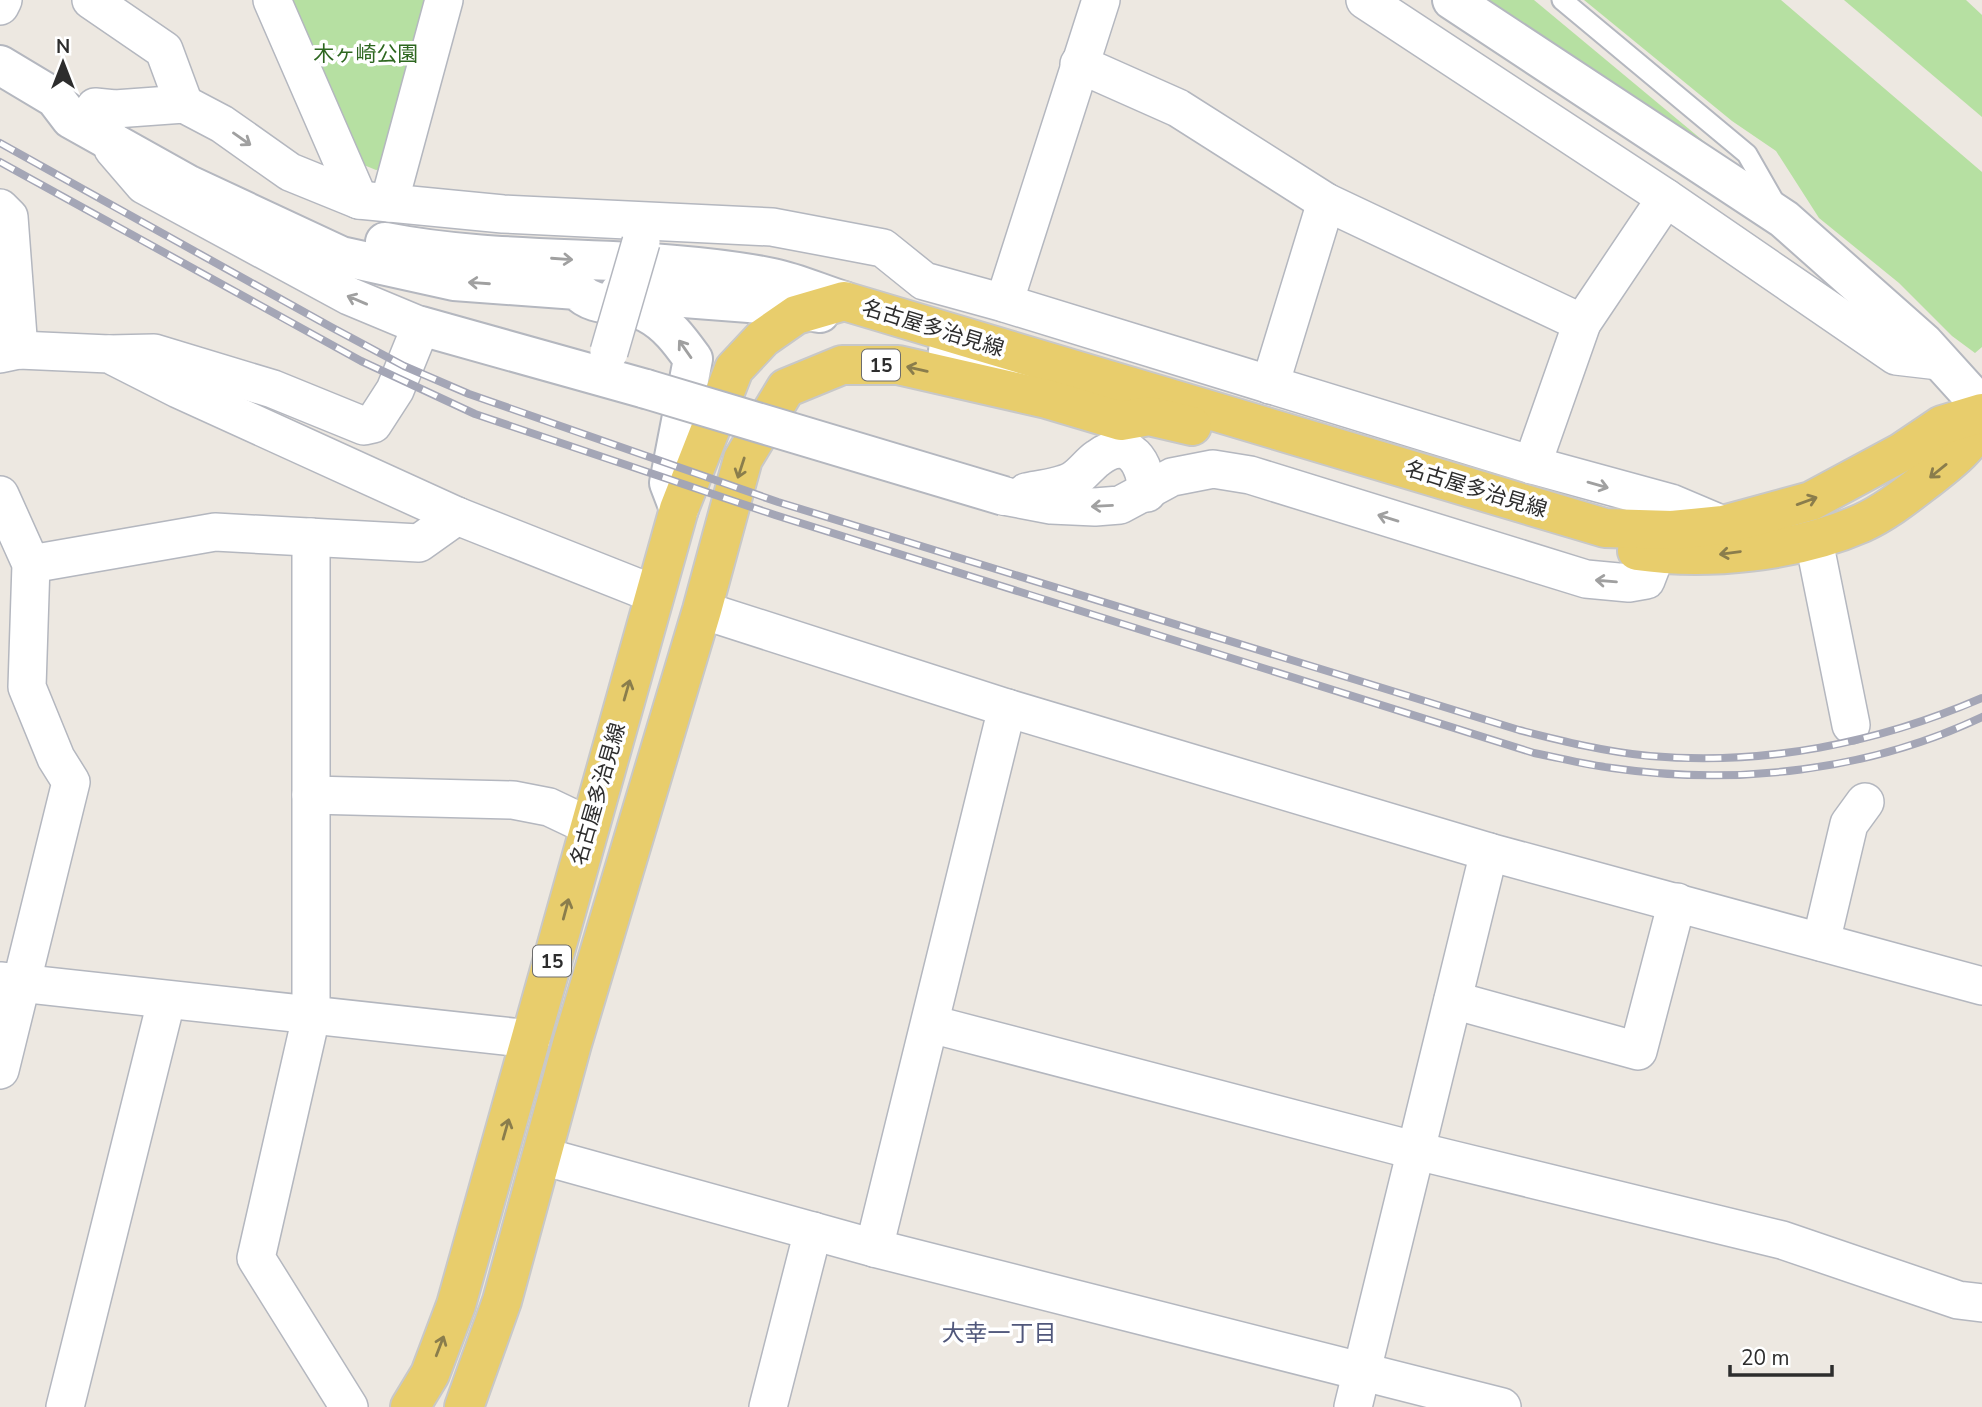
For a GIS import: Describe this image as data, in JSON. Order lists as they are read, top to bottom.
{
  "streets": {
    "main road": ["名古屋多治見線", "15"]
  },
  "districts": ["大幸一丁目"],
  "parks": ["木ヶ崎公園"],
  "scale_bar": "20 m",
  "north": "top"
}
